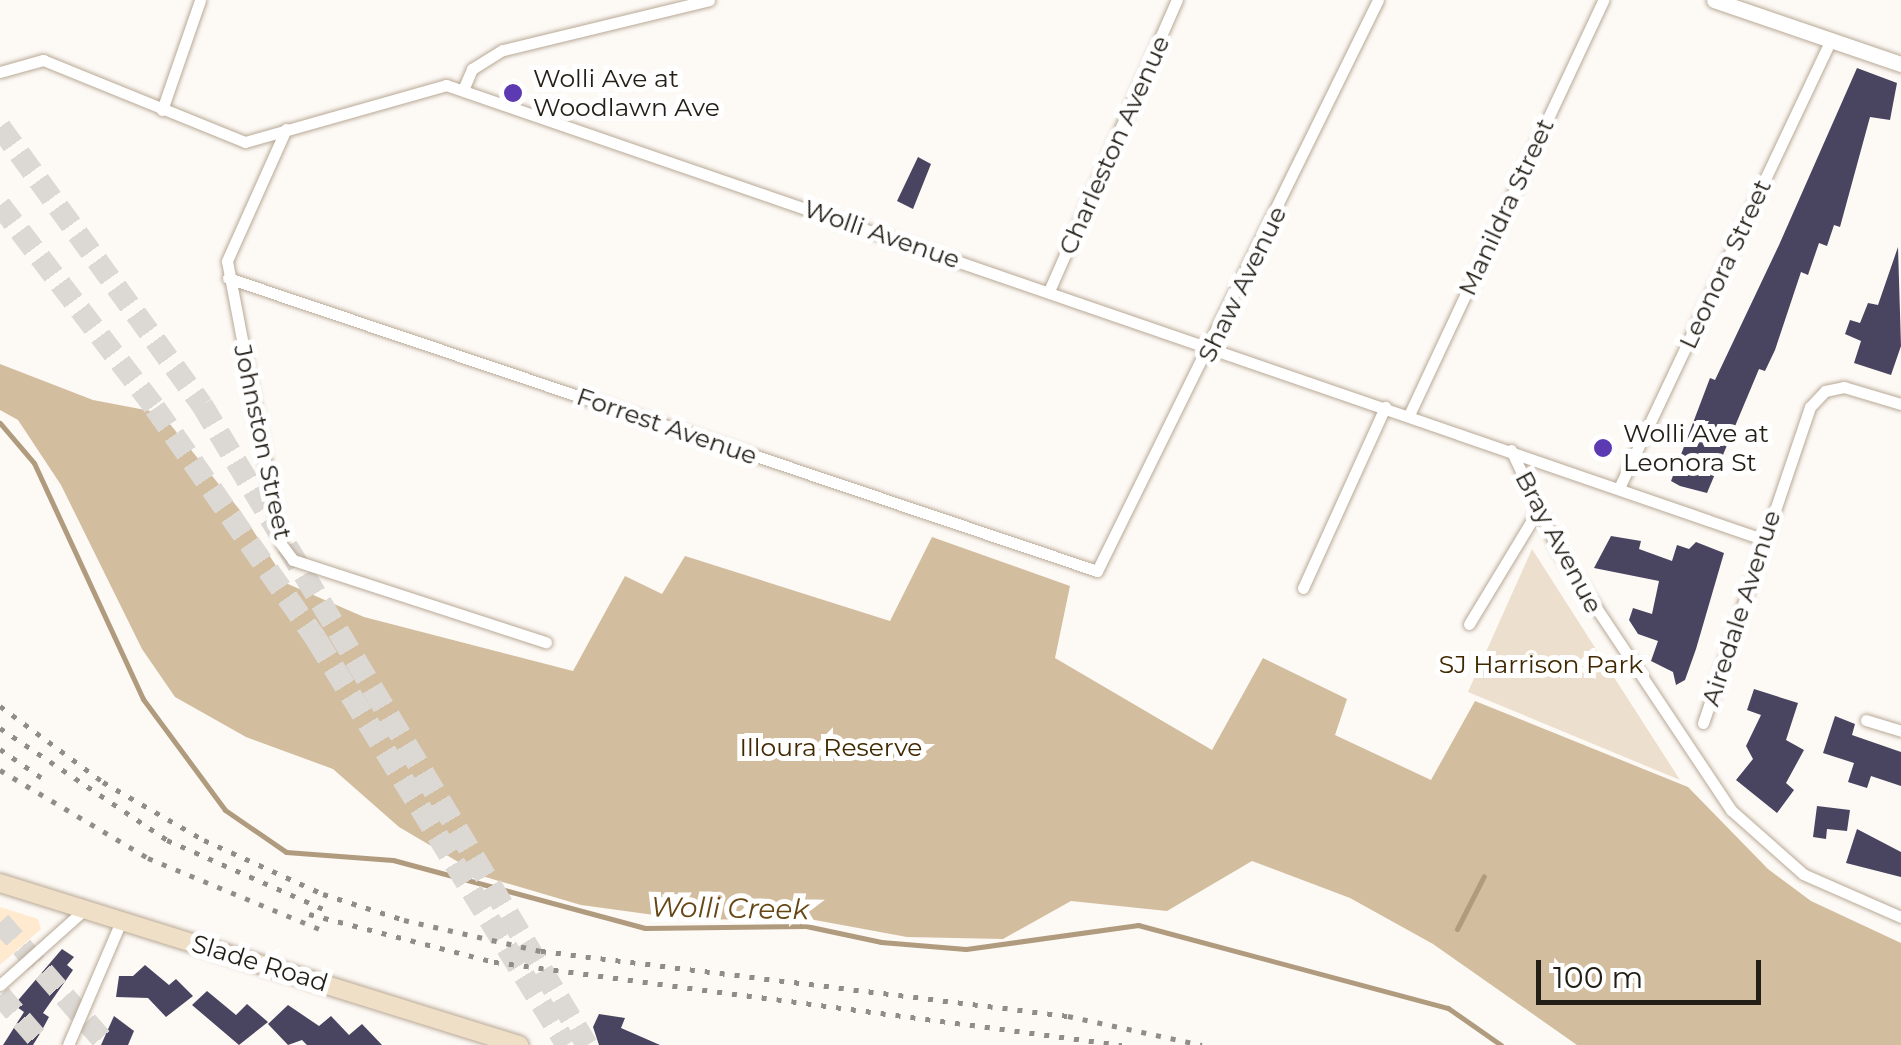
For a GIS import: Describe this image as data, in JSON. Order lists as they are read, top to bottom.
{
  "streets": {
    "main road": ["Slade Road"],
    "street": [
      "Charleston Avenue",
      "Manildra Street",
      "Wolli Avenue",
      "Leonora Street",
      "Shaw Avenue",
      "Forrest Avenue",
      "Johnston Street",
      "Bray Avenue",
      "Airedale Avenue"
    ]
  },
  "crossings": [
    ["Charleston Avenue", "Wolli Avenue"],
    ["Manildra Street", "Wolli Avenue"],
    ["Wolli Avenue", "Leonora Street"],
    ["Wolli Avenue", "Shaw Avenue"],
    ["Wolli Avenue", "Johnston Street"],
    ["Wolli Avenue", "Bray Avenue"],
    ["Wolli Avenue", "Airedale Avenue"],
    ["Shaw Avenue", "Forrest Avenue"],
    ["Forrest Avenue", "Johnston Street"]
  ],
  "water": ["Wolli Creek"],
  "parks": ["SJ Harrison Park", "Illoura Reserve"],
  "places": ["Wolli Ave at Woodlawn Ave", "Wolli Ave at Leonora St"],
  "scale_bar": "100 m"
}
